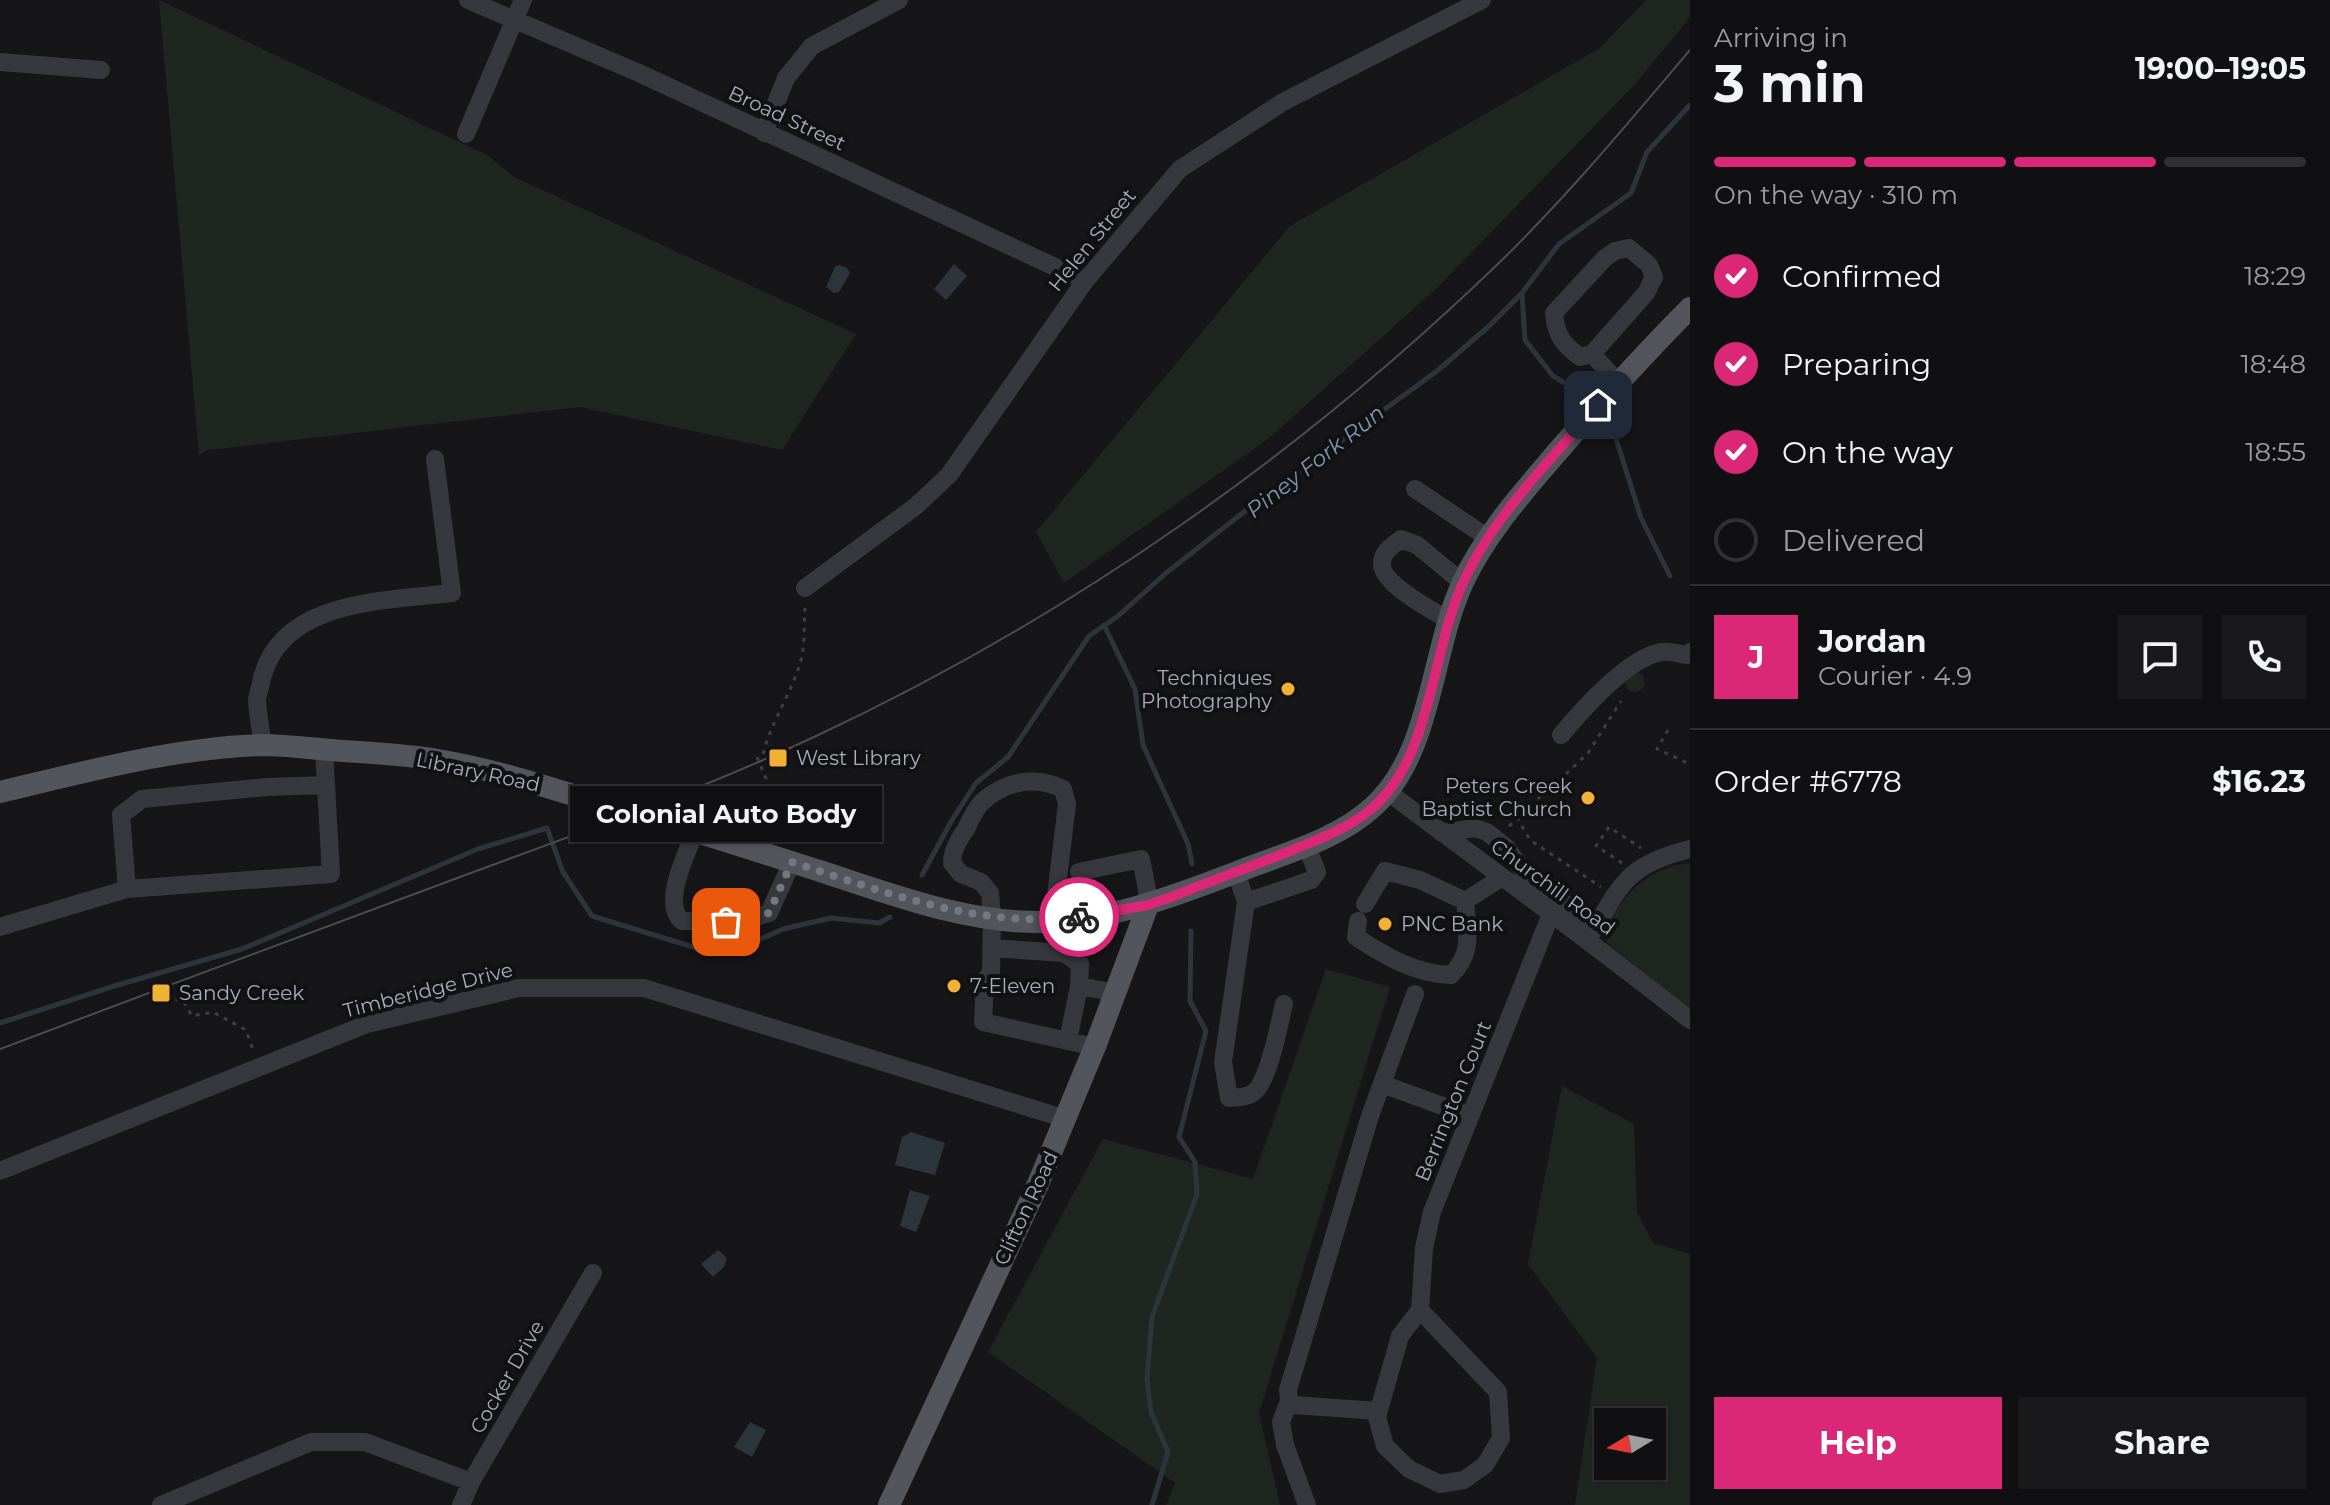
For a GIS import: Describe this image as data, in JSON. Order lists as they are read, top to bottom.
{
  "streets": {
    "main road": ["Library Road", "Clifton Road"],
    "street": [
      "Broad Street",
      "Helen Street",
      "Churchill Road",
      "Timberidge Drive",
      "Berrington Court",
      "Cocker Drive"
    ]
  },
  "crossings": [
    ["Broad Street", "Helen Street"],
    ["Library Road", "Churchill Road"],
    ["Library Road", "Clifton Road"],
    ["Churchill Road", "Berrington Court"],
    ["Timberidge Drive", "Clifton Road"]
  ],
  "water": ["Piney Fork Run"],
  "places": {
    "other": [
      "Techniques Photography",
      "Peters Creek Baptist Church",
      "Colonial Auto Body",
      "PNC Bank",
      "7-Eleven"
    ],
    "transit": ["West Library", "Sandy Creek"]
  },
  "north": "left",
  "page": {
    "heading": ["3 min", "Arriving in", "19:00–19:05"],
    "panel": [
      "Jordan",
      "Courier · 4.9",
      "Order #6778",
      "$16.23"
    ],
    "bar": "On the way · 310 m",
    "list": [
      ["Confirmed", "18:29"],
      ["Preparing", "18:48"],
      ["On the way", "18:55"],
      "Delivered"
    ],
    "round": "J",
    "bubble": "Colonial Auto Body",
    "buttons": ["Help", "Share"]
  }
}
